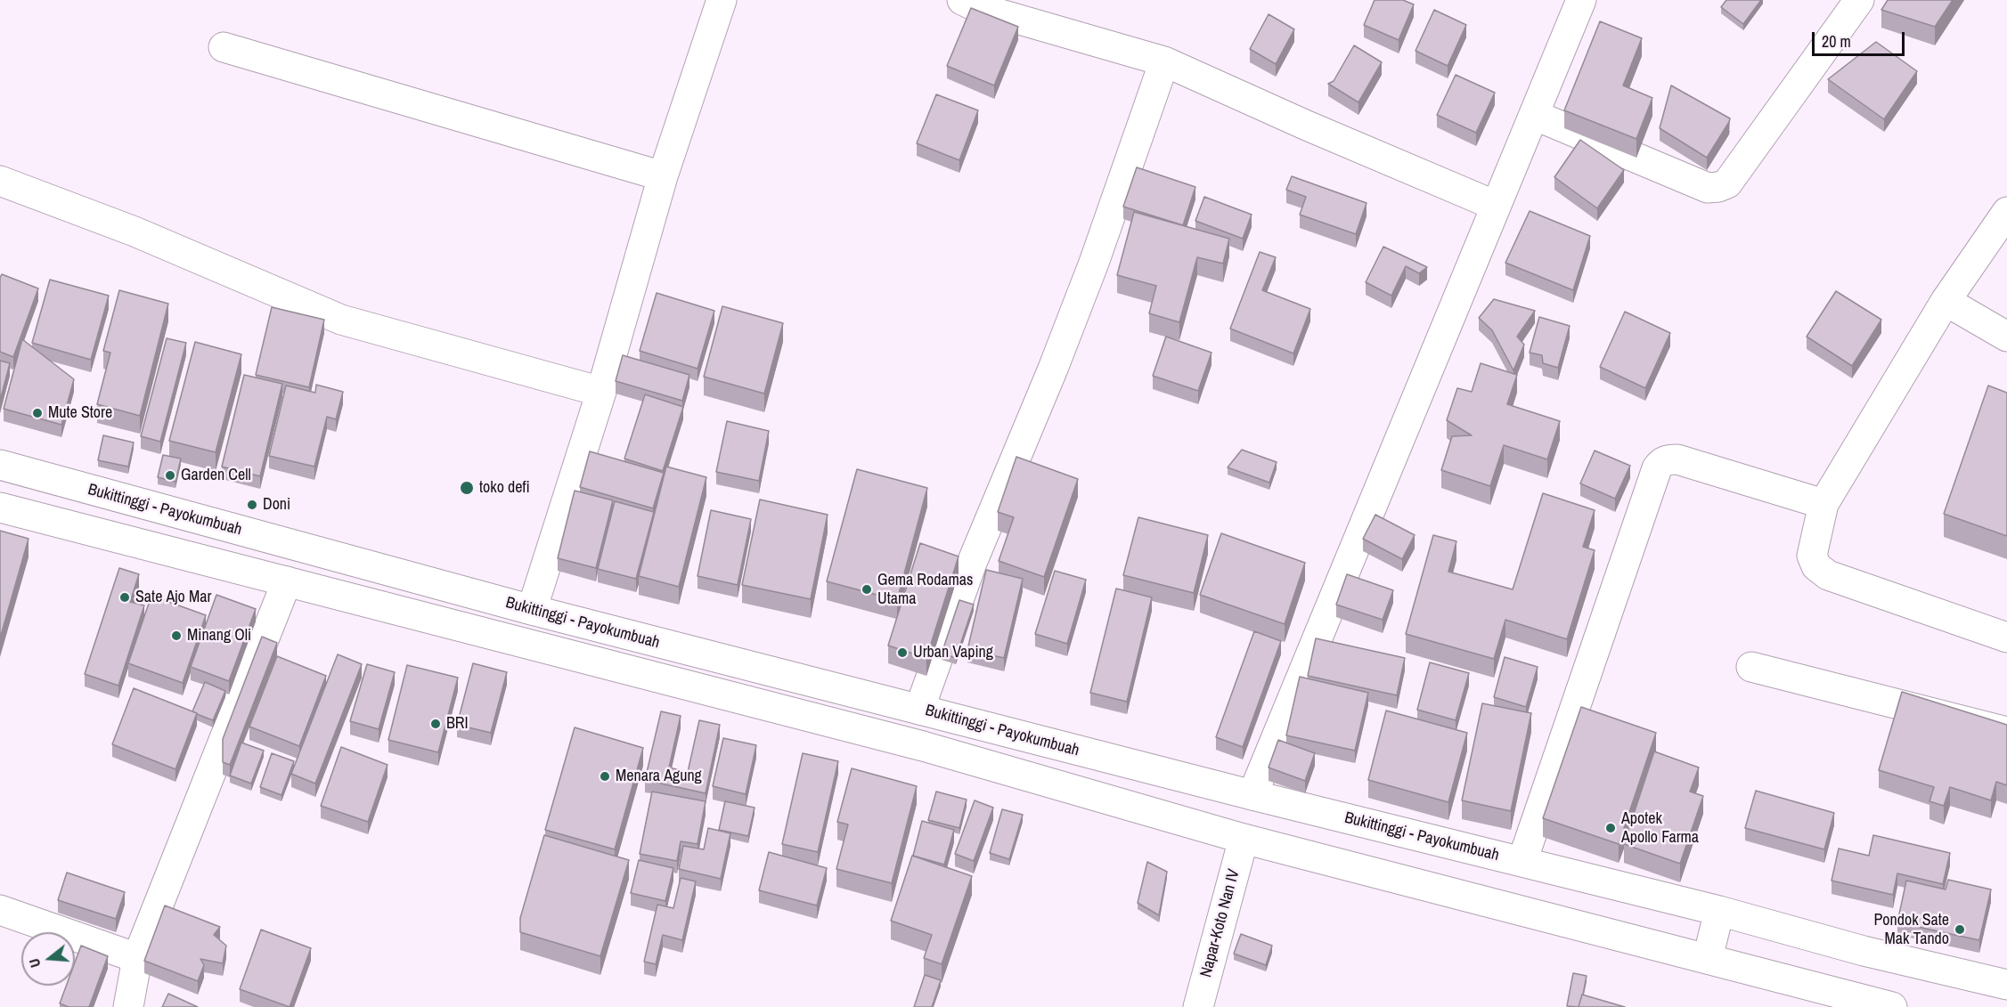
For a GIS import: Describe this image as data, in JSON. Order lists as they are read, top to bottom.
{
  "streets": {
    "main road": ["Bukittinggi - Payokumbuah", "Napar-Koto Nan IV"]
  },
  "crossings": [
    ["Bukittinggi - Payokumbuah", "Napar-Koto Nan IV"]
  ],
  "places": [
    "Mute Store",
    "Garden Cell",
    "toko defi",
    "Doni",
    "Gema Rodamas Utama",
    "Sate Ajo Mar",
    "Minang Oli",
    "Urban Vaping",
    "BRI",
    "Menara Agung",
    "Apotek Apollo Farma",
    "Pondok Sate Mak Tando"
  ],
  "scale_bar": "20 m",
  "north": "left"
}
